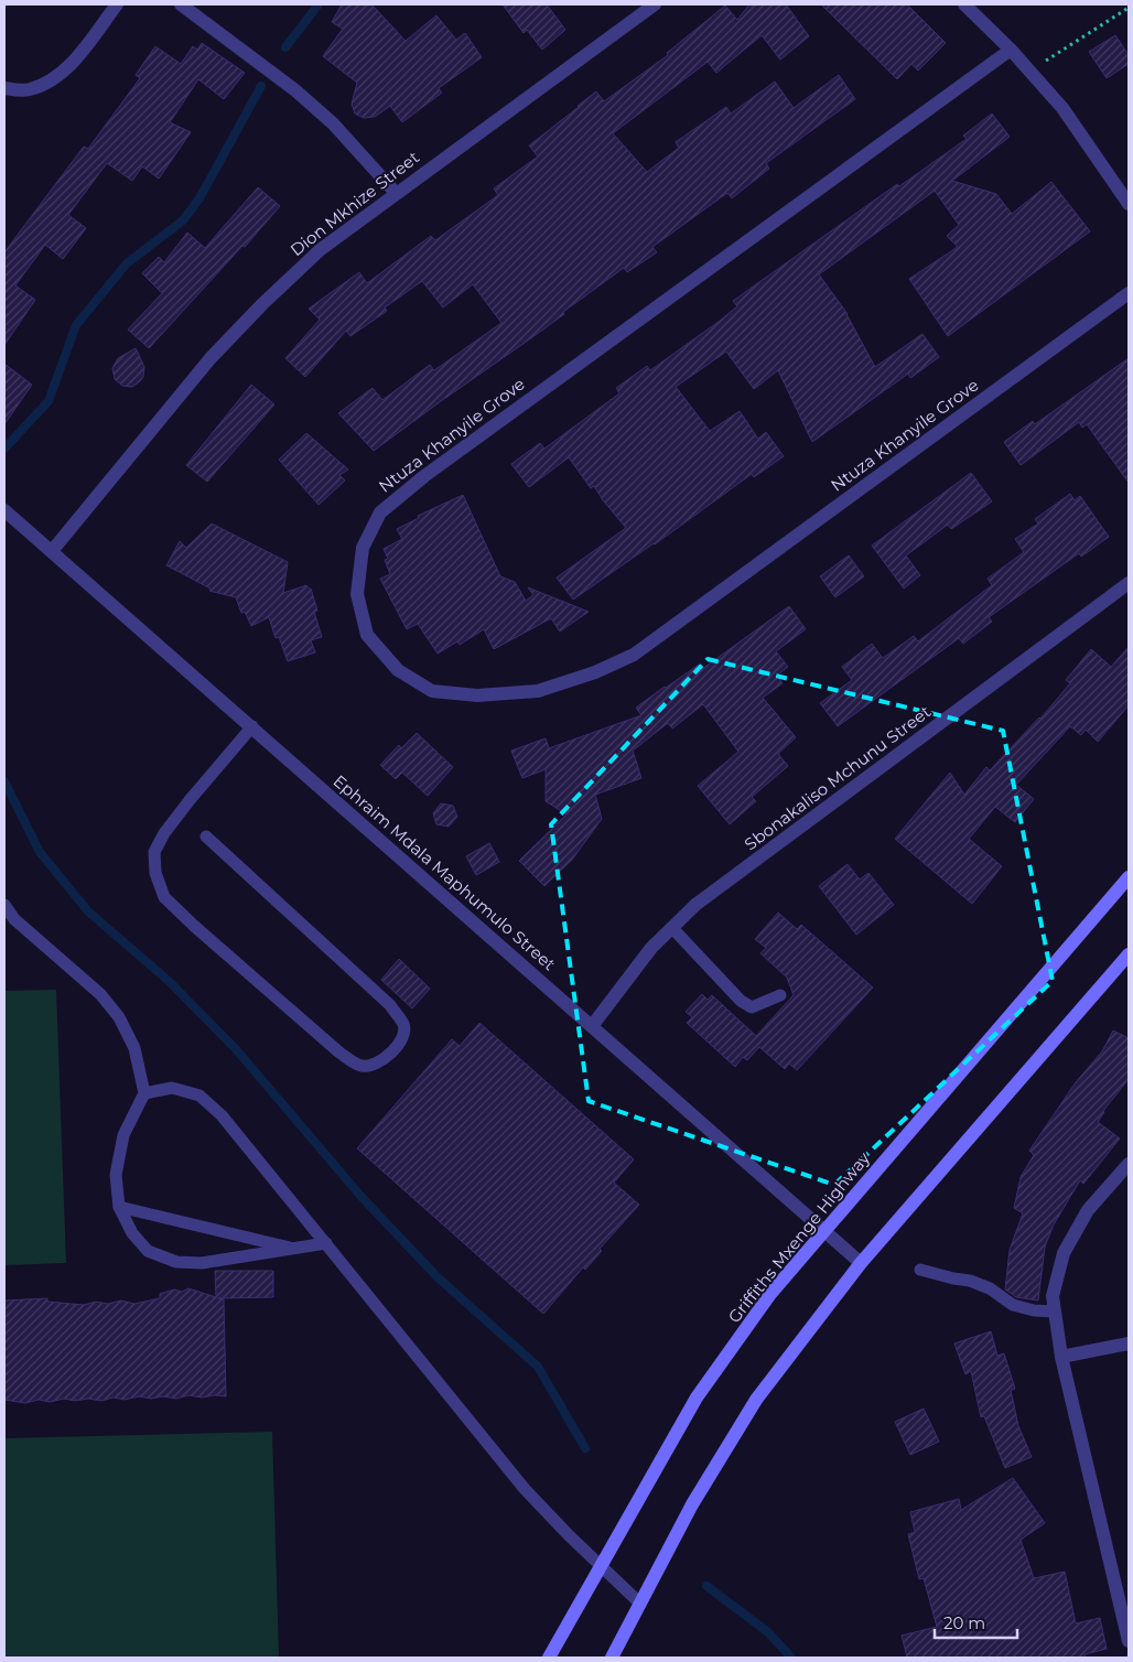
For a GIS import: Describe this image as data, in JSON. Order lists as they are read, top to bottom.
{
  "streets": {
    "street": [
      "Dion Mkhize Street",
      "Ntuza Khanyile Grove",
      "Sbonakaliso Mchunu Street",
      "Ephraim Mdala Maphumulo Street",
      "Griffiths Mxenge Highway"
    ]
  },
  "crossings": [
    ["Dion Mkhize Street", "Ephraim Mdala Maphumulo Street"],
    ["Sbonakaliso Mchunu Street", "Ephraim Mdala Maphumulo Street"],
    ["Ephraim Mdala Maphumulo Street", "Griffiths Mxenge Highway"]
  ],
  "scale_bar": "20 m"
}
